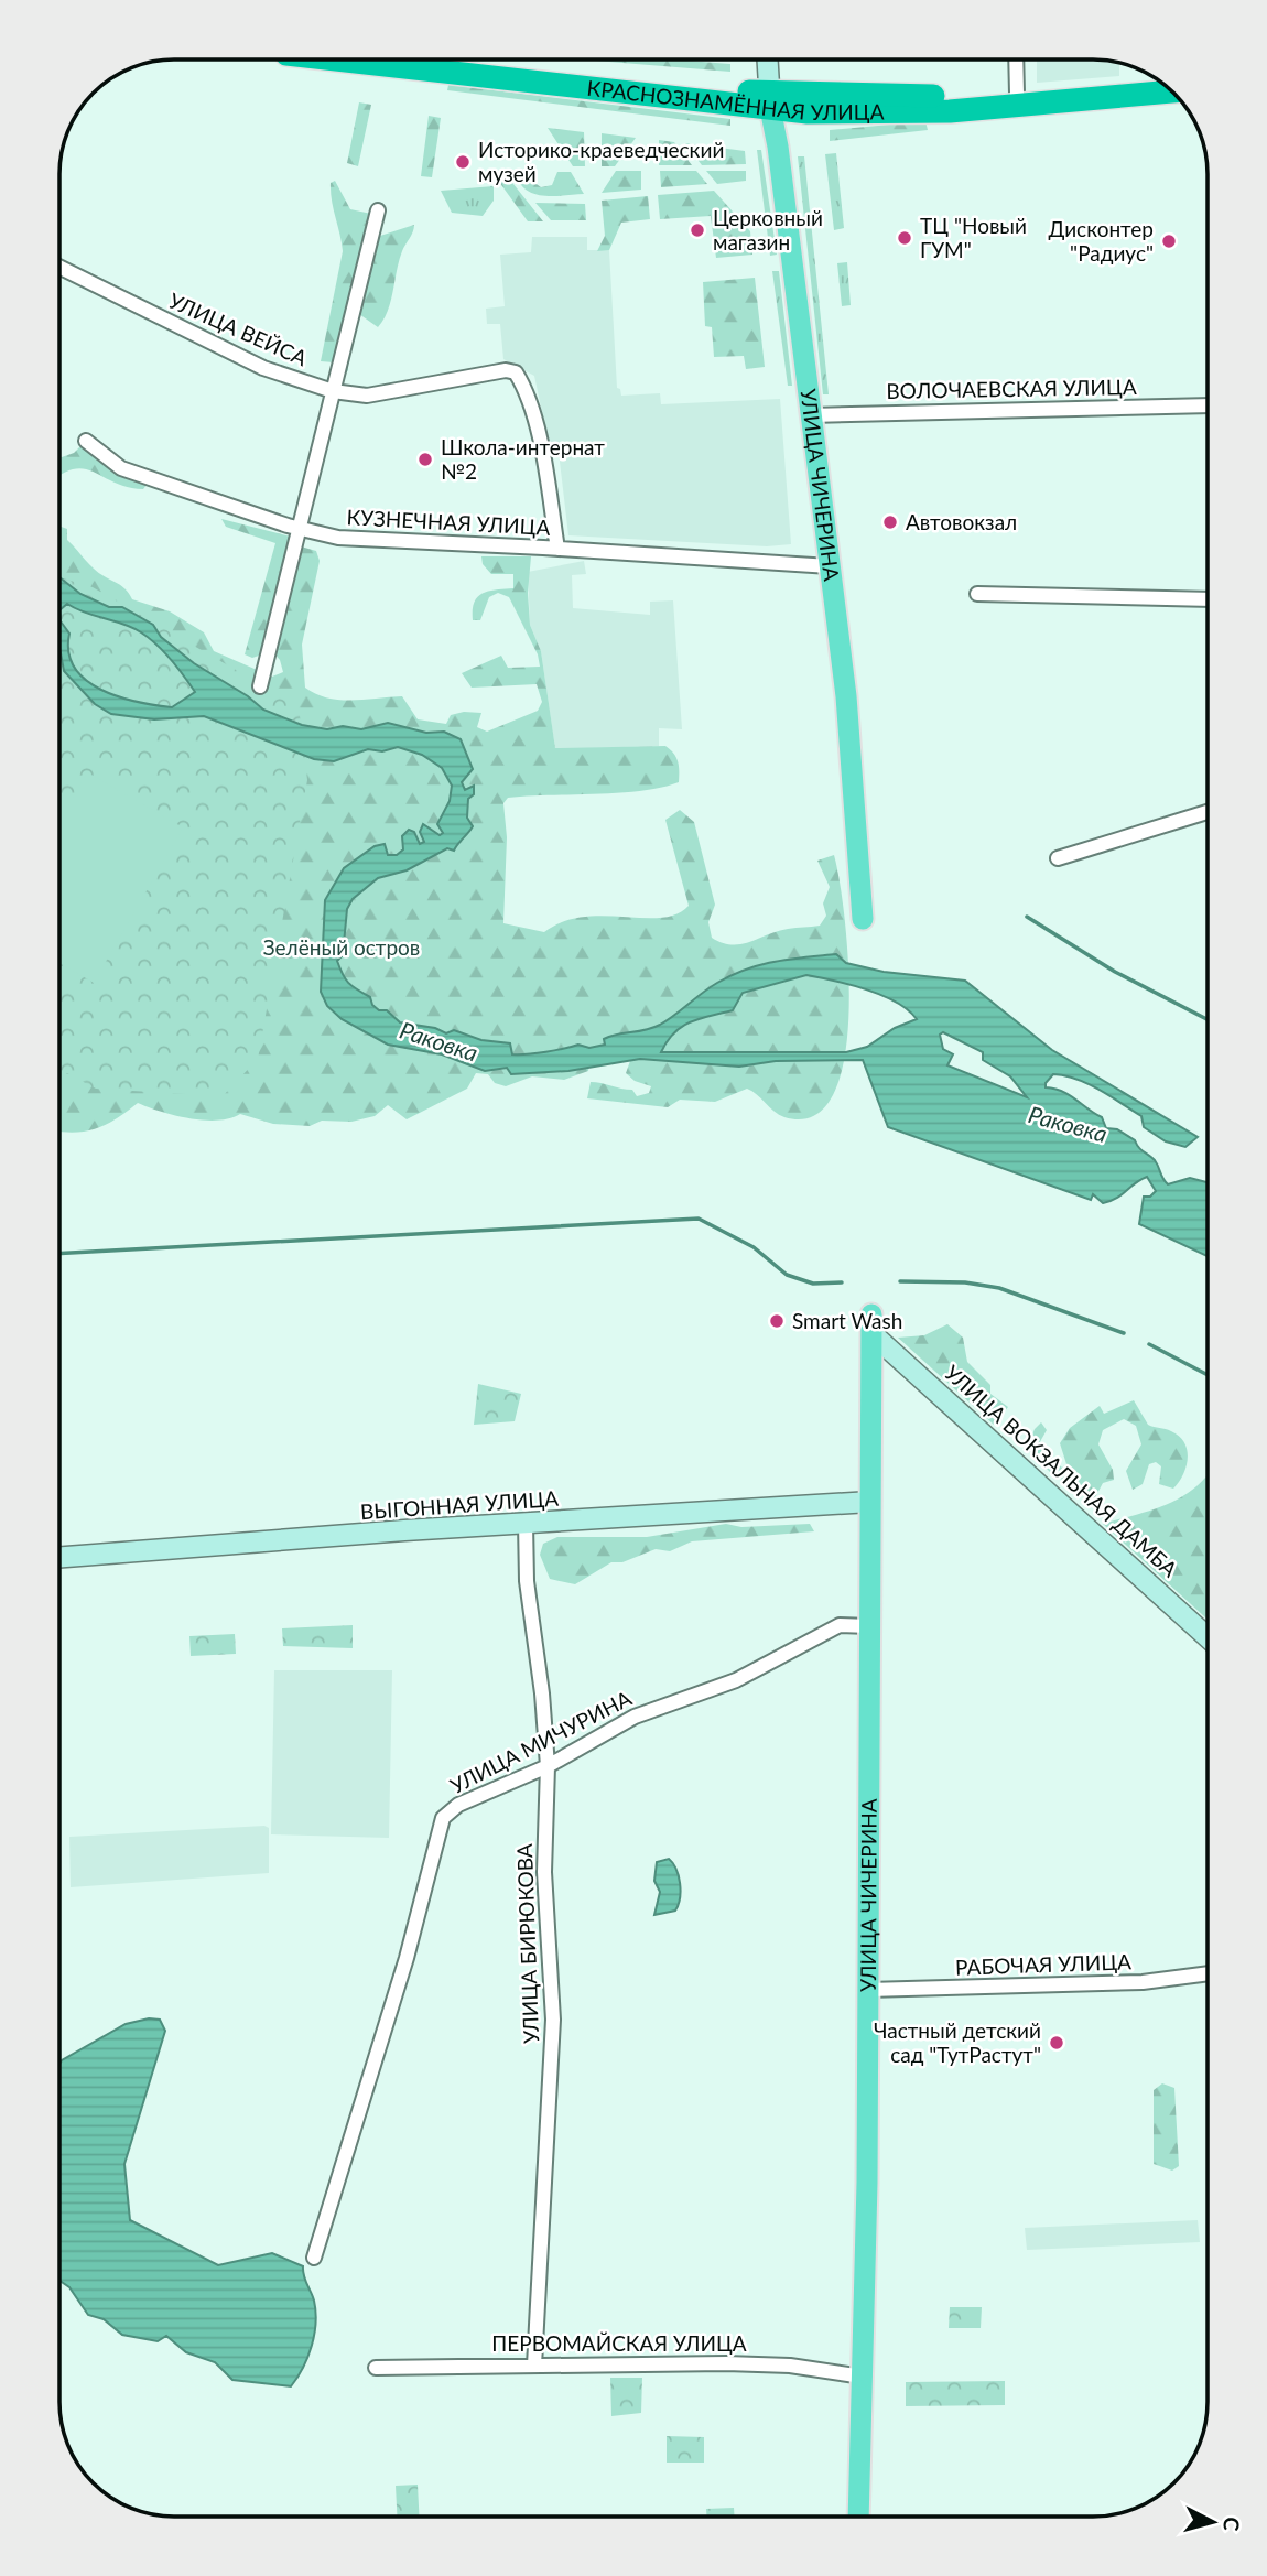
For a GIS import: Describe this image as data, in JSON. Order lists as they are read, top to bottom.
{
  "streets": {
    "highway": ["КРАСНОЗНАМЁННАЯ УЛИЦА"],
    "main road": ["УЛИЦА ЧИЧЕРИНА"],
    "street": [
      "УЛИЦА ВЕЙСА",
      "ВОЛОЧАЕВСКАЯ УЛИЦА",
      "КУЗНЕЧНАЯ УЛИЦА",
      "УЛИЦА ВОКЗАЛЬНАЯ ДАМБА",
      "ВЫГОННАЯ УЛИЦА",
      "УЛИЦА МИЧУРИНА",
      "УЛИЦА БИРЮКОВА",
      "РАБОЧАЯ УЛИЦА",
      "ПЕРВОМАЙСКАЯ УЛИЦА"
    ]
  },
  "crossings": [
    ["КРАСНОЗНАМЁННАЯ УЛИЦА", "УЛИЦА ЧИЧЕРИНА"],
    ["УЛИЦА ВЕЙСА", "КУЗНЕЧНАЯ УЛИЦА"],
    ["ВОЛОЧАЕВСКАЯ УЛИЦА", "УЛИЦА ЧИЧЕРИНА"],
    ["УЛИЦА ЧИЧЕРИНА", "КУЗНЕЧНАЯ УЛИЦА"],
    ["УЛИЦА ЧИЧЕРИНА", "УЛИЦА ВОКЗАЛЬНАЯ ДАМБА"],
    ["УЛИЦА ЧИЧЕРИНА", "ВЫГОННАЯ УЛИЦА"],
    ["УЛИЦА ЧИЧЕРИНА", "УЛИЦА МИЧУРИНА"],
    ["УЛИЦА ЧИЧЕРИНА", "РАБОЧАЯ УЛИЦА"],
    ["УЛИЦА ЧИЧЕРИНА", "ПЕРВОМАЙСКАЯ УЛИЦА"],
    ["ВЫГОННАЯ УЛИЦА", "УЛИЦА БИРЮКОВА"],
    ["УЛИЦА МИЧУРИНА", "УЛИЦА БИРЮКОВА"],
    ["УЛИЦА БИРЮКОВА", "ПЕРВОМАЙСКАЯ УЛИЦА"]
  ],
  "water": ["Раковка"],
  "parks": ["Зелёный остров"],
  "places": [
    "Историко-краеведческий музей",
    "Церковный магазин",
    "ТЦ \"Новый ГУМ\"",
    "Дисконтер \"Радиус\"",
    "Школа-интернат №2",
    "Автовокзал",
    "Smart Wash",
    "Частный детский сад \"ТутРастут\""
  ],
  "north": "right"
}
